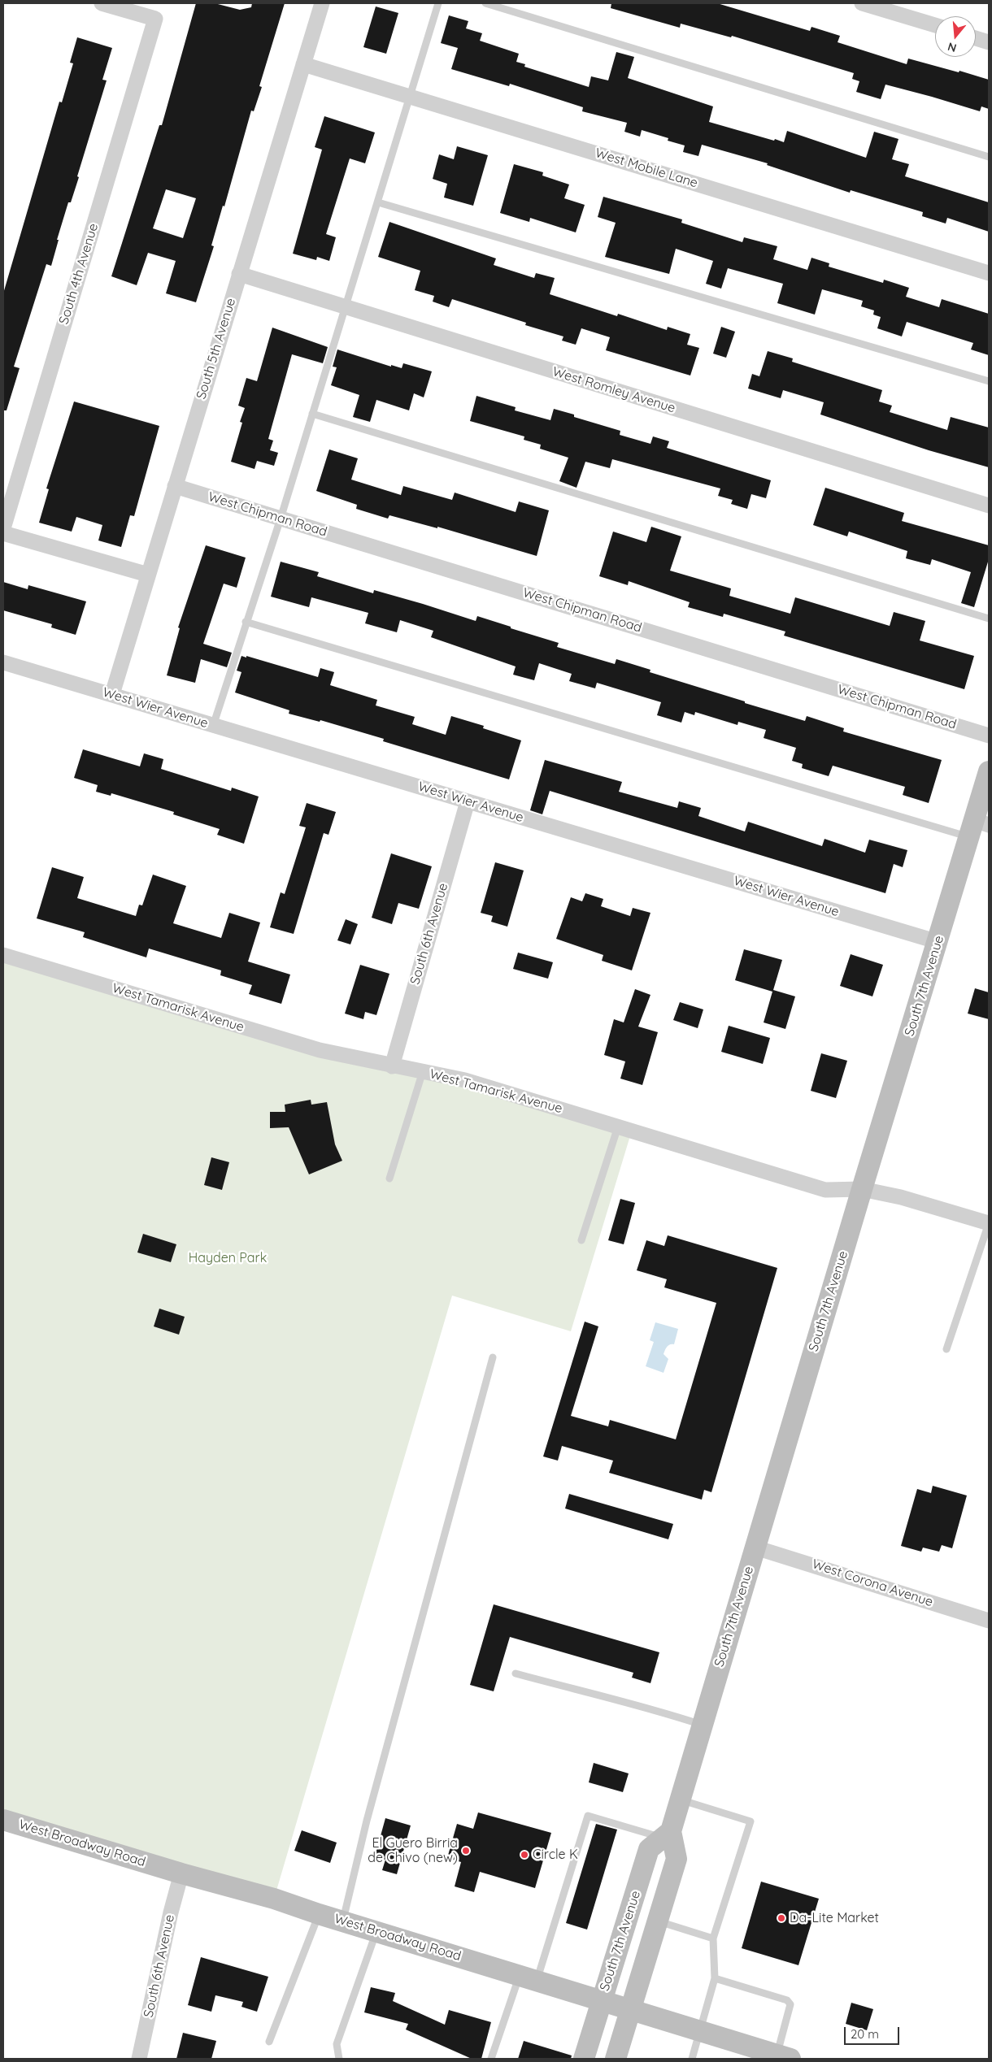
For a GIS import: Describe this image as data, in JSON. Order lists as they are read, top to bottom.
{
  "streets": {
    "main road": ["South 7th Avenue", "West Broadway Road"],
    "street": [
      "West Mobile Lane",
      "South 4th Avenue",
      "South 5th Avenue",
      "West Romley Avenue",
      "West Chipman Road",
      "West Wier Avenue",
      "South 6th Avenue",
      "West Tamarisk Avenue",
      "West Corona Avenue"
    ]
  },
  "crossings": [
    ["West Mobile Lane", "South 5th Avenue"],
    ["South 5th Avenue", "West Romley Avenue"],
    ["South 5th Avenue", "West Chipman Road"],
    ["South 5th Avenue", "West Wier Avenue"],
    ["West Wier Avenue", "South 6th Avenue"],
    ["West Wier Avenue", "South 7th Avenue"],
    ["South 6th Avenue", "West Tamarisk Avenue"],
    ["South 6th Avenue", "West Broadway Road"],
    ["South 7th Avenue", "West Tamarisk Avenue"],
    ["South 7th Avenue", "West Corona Avenue"],
    ["South 7th Avenue", "West Broadway Road"]
  ],
  "parks": ["Hayden Park"],
  "places": ["El Guero Birria de Chivo (new)", "Circle K", "Da-Lite Market"],
  "scale_bar": "20 m",
  "north": "bottom"
}
